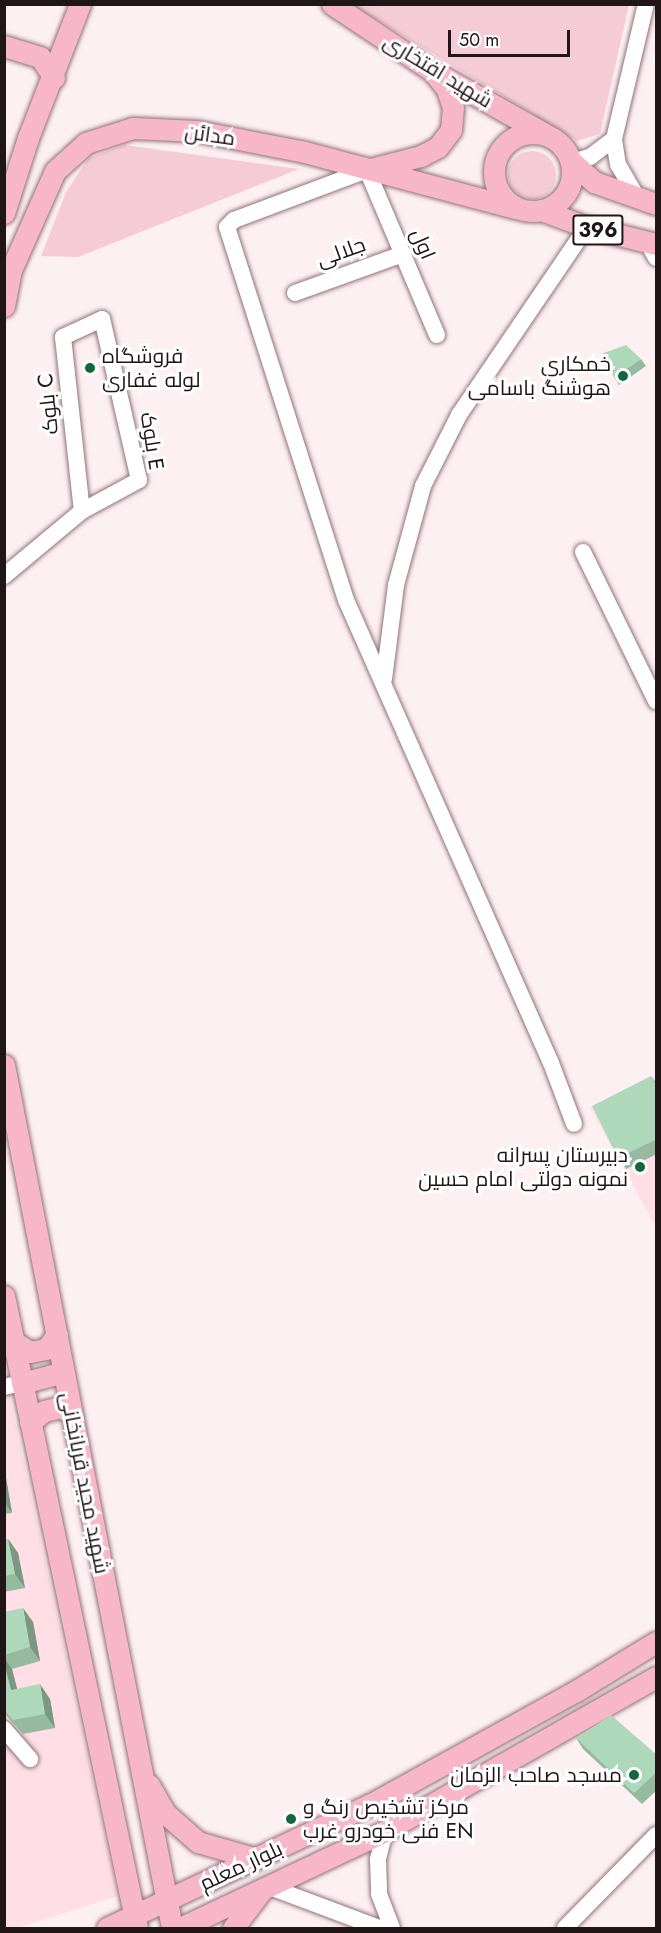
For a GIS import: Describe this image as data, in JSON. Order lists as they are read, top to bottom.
{
  "streets": {
    "main road": [
      "شهید افتخاری",
      "مدائن",
      "396",
      "شهید مجید قربانخانی",
      "بلوار معلم"
    ],
    "street": [
      "اول",
      "جلالی",
      "بلوک C",
      "بلوک E"
    ]
  },
  "crossings": [
    ["شهید افتخاری", "مدائن"],
    ["شهید افتخاری", "396"],
    ["مدائن", "396"],
    ["مدائن", "اول"],
    ["اول", "جلالی"],
    ["بلوک C", "بلوک E"],
    ["شهید مجید قربانخانی", "بلوار معلم"]
  ],
  "places": [
    "فروشگاه لوله غفاری",
    "خمکاری هوشنگ باسامی",
    "دبیرستان پسرانه نمونه دولتی امام حسین",
    "مسجد صاحب الزمان",
    "مرکز تشخیص رنگ و فنی خودرو غرب EN"
  ],
  "scale_bar": "50 m"
}
